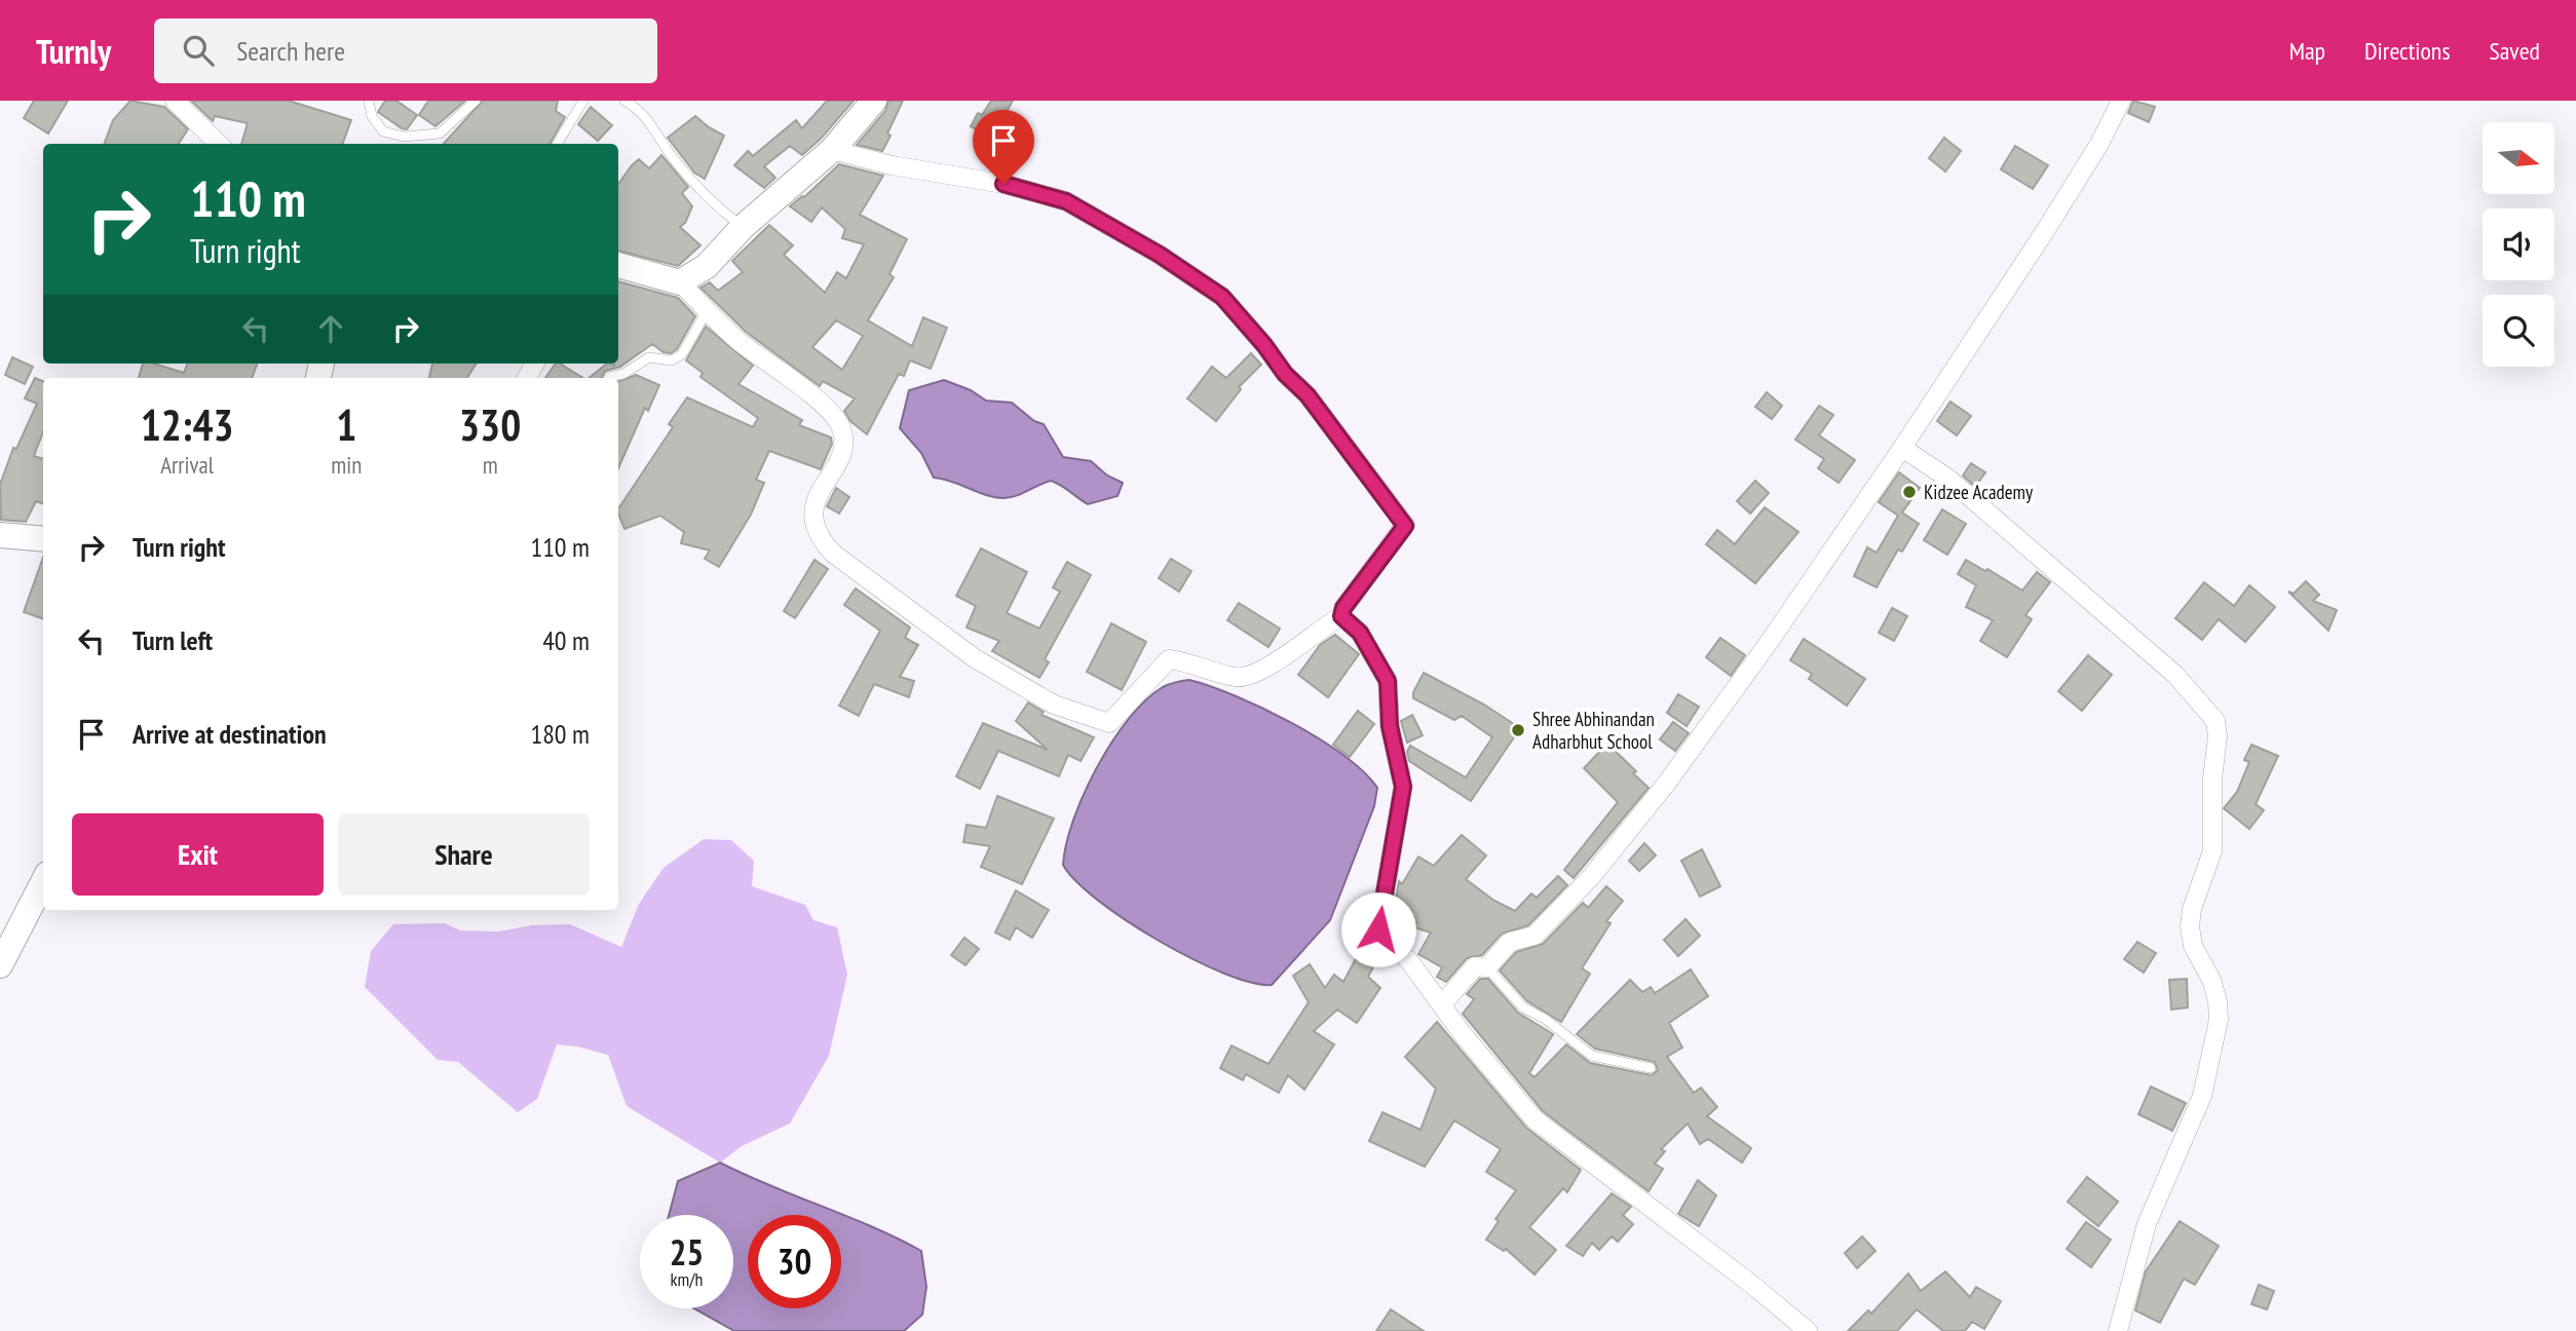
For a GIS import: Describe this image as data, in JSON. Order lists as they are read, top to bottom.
{
  "places": ["Kidzee Academy", "Shree Abhinandan Adharbhut School"],
  "north": "right",
  "page": {
    "header": "Turnly",
    "search": "Search here",
    "nav": ["Map", "Directions", "Saved"],
    "turn": ["110 m", "Turn right"],
    "eta": [
      "12:43",
      "Arrival",
      "1",
      "min",
      "330",
      "m"
    ],
    "list": [
      {
        "name": "Turn right",
        "value": "110 m"
      },
      {
        "name": "Turn left",
        "value": "40 m"
      },
      {
        "name": "Arrive at destination",
        "value": "180 m"
      }
    ],
    "buttons": ["Exit", "Share"],
    "speed": "25 km/h",
    "limit": "30"
  }
}
